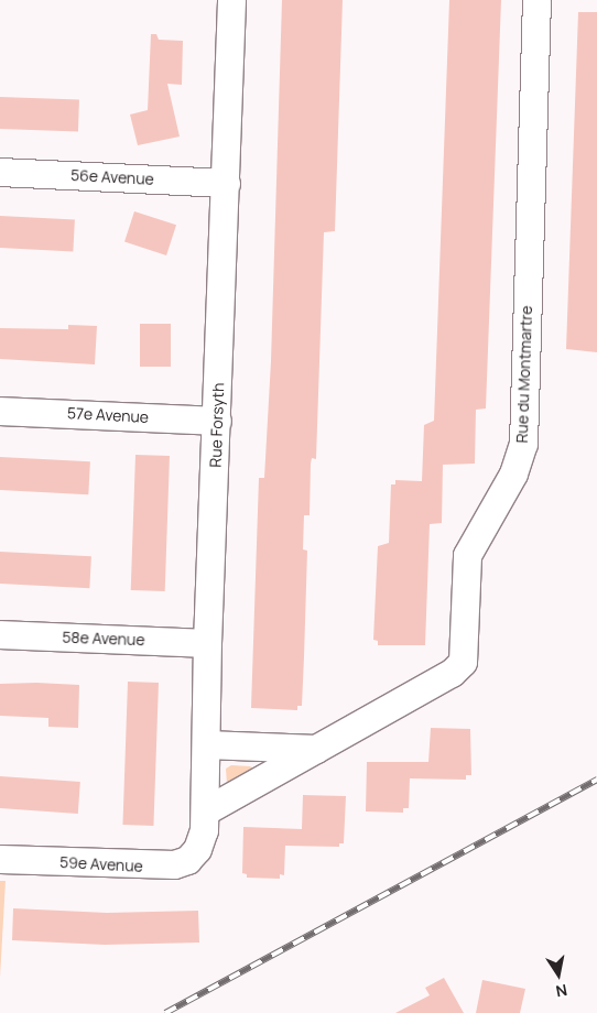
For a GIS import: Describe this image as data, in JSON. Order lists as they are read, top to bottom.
{
  "streets": {
    "street": [
      "56e Avenue",
      "Rue du Montmartre",
      "57e Avenue",
      "Rue Forsyth",
      "58e Avenue",
      "59e Avenue"
    ]
  },
  "crossings": [
    ["56e Avenue", "Rue Forsyth"],
    ["Rue du Montmartre", "Rue Forsyth"],
    ["57e Avenue", "Rue Forsyth"],
    ["Rue Forsyth", "58e Avenue"],
    ["Rue Forsyth", "59e Avenue"]
  ],
  "north": "bottom"
}
